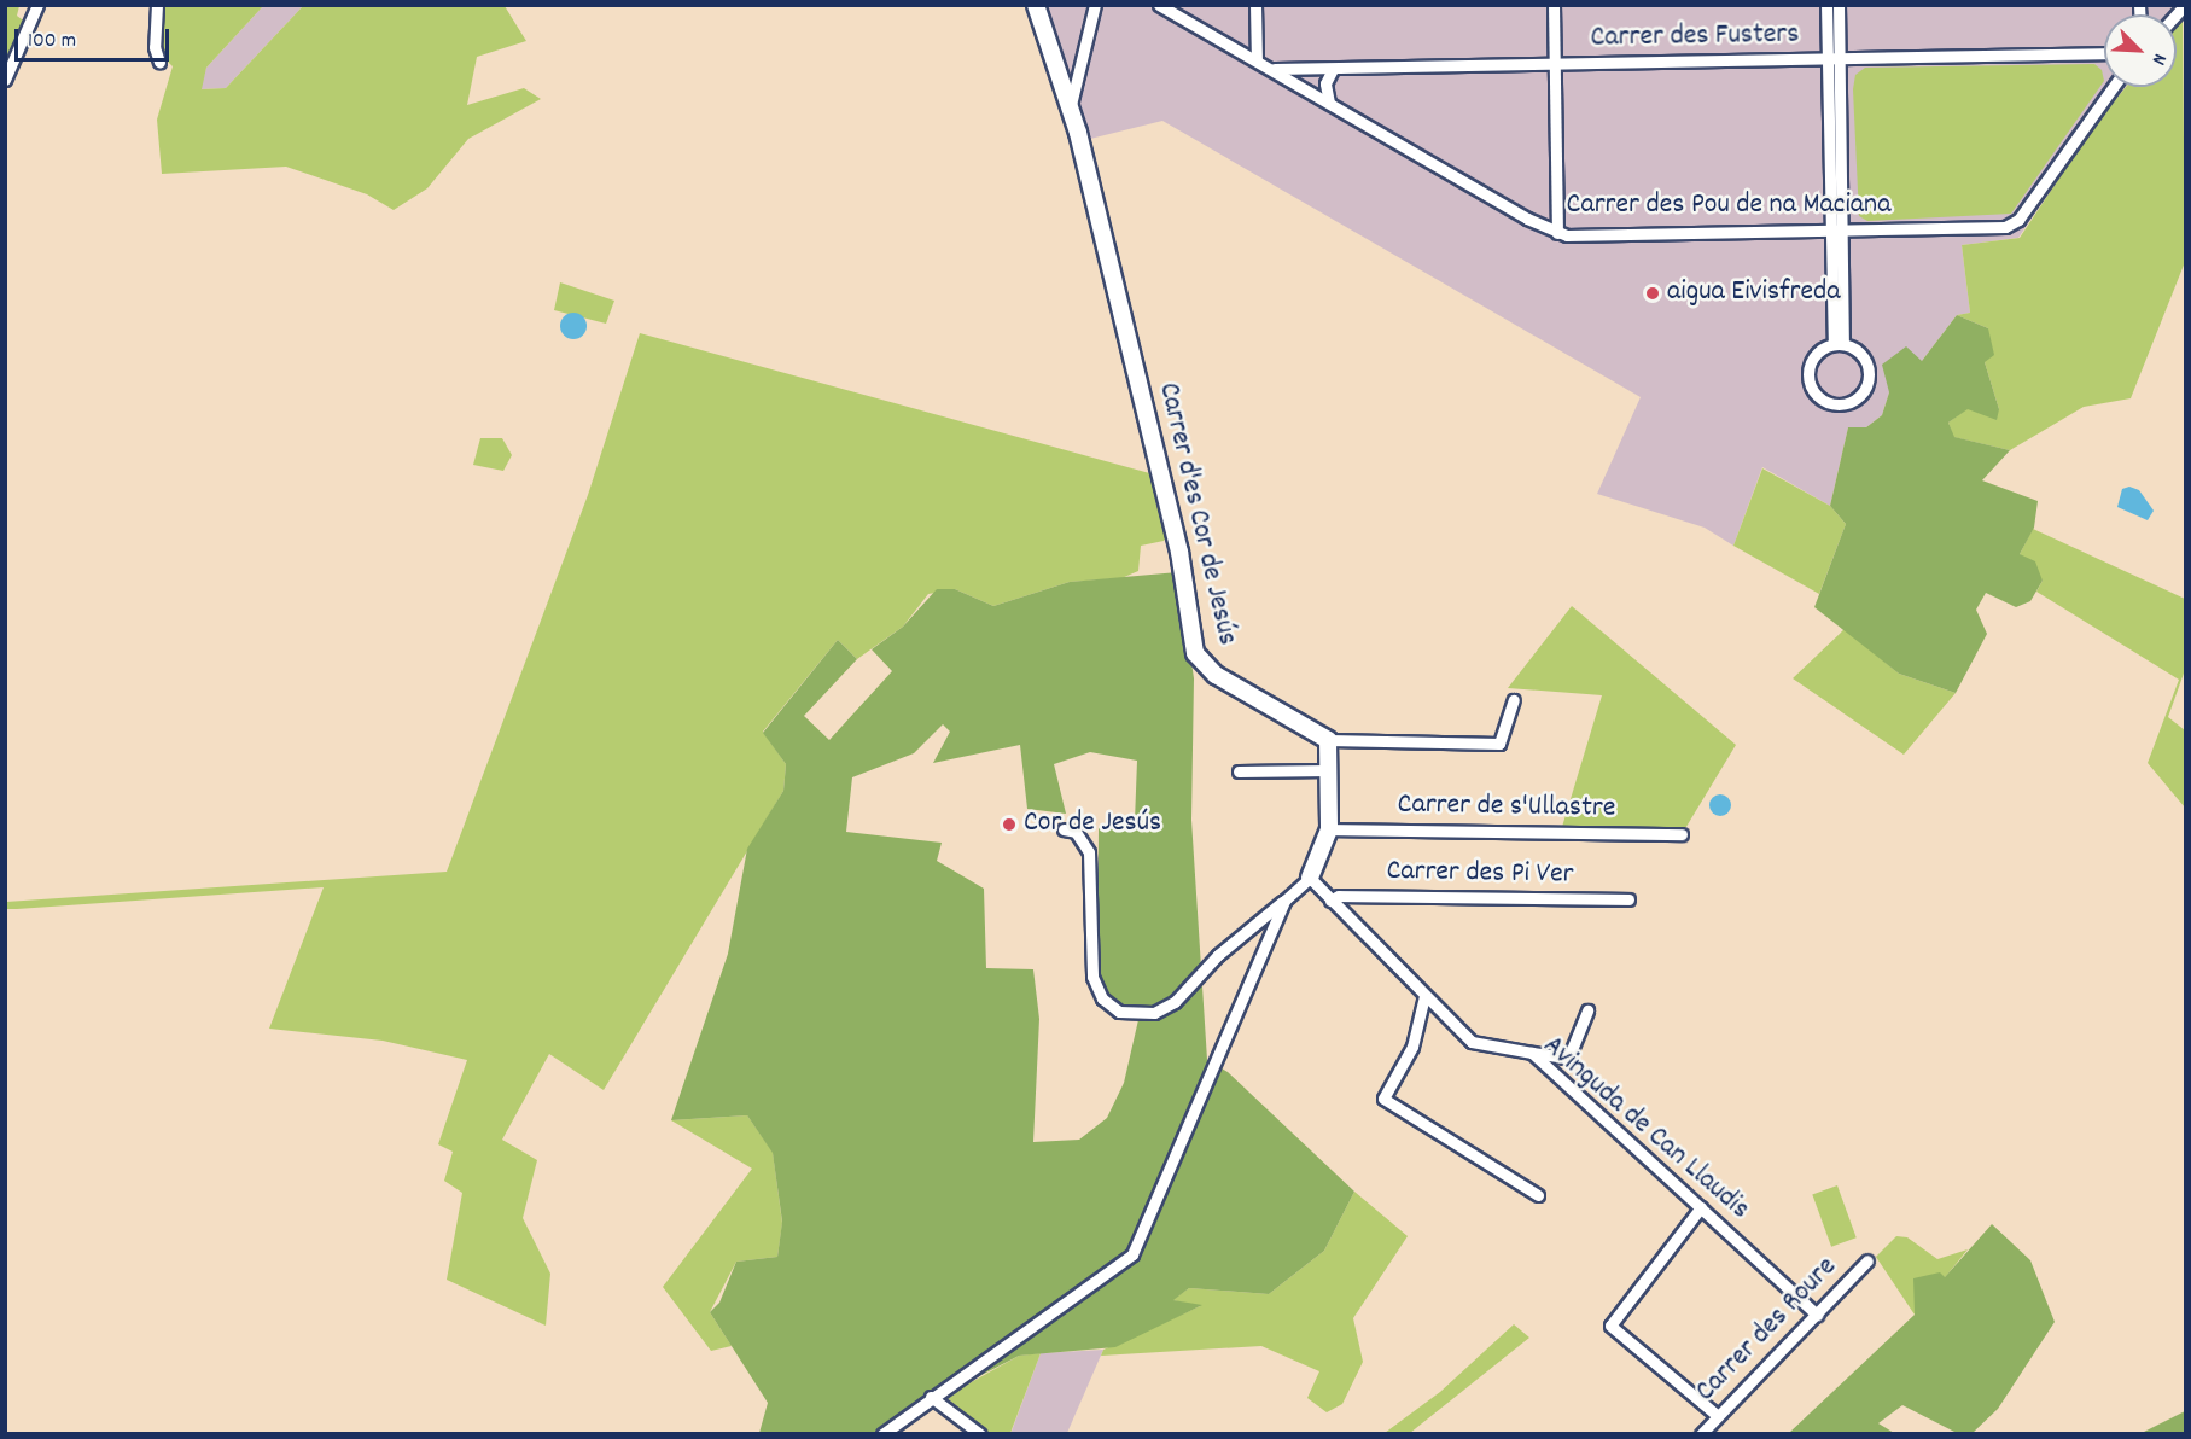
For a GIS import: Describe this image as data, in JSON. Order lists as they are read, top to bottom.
{
  "streets": {
    "street": [
      "Carrer des Fusters",
      "Carrer des Pou de na Maciana",
      "Carrer d'es Cor de Jesús",
      "Carrer de s'Ullastre",
      "Carrer des Pi Ver",
      "Avinguda de Can Llaudis",
      "Carrer des Roure"
    ]
  },
  "crossings": [
    ["Carrer des Fusters", "Carrer des Pou de na Maciana"],
    ["Carrer des Pi Ver", "Avinguda de Can Llaudis"],
    ["Avinguda de Can Llaudis", "Carrer des Roure"]
  ],
  "places": ["aigua Eivisfreda", "Cor de Jesús"],
  "scale_bar": "100 m",
  "north": "bottom right"
}
